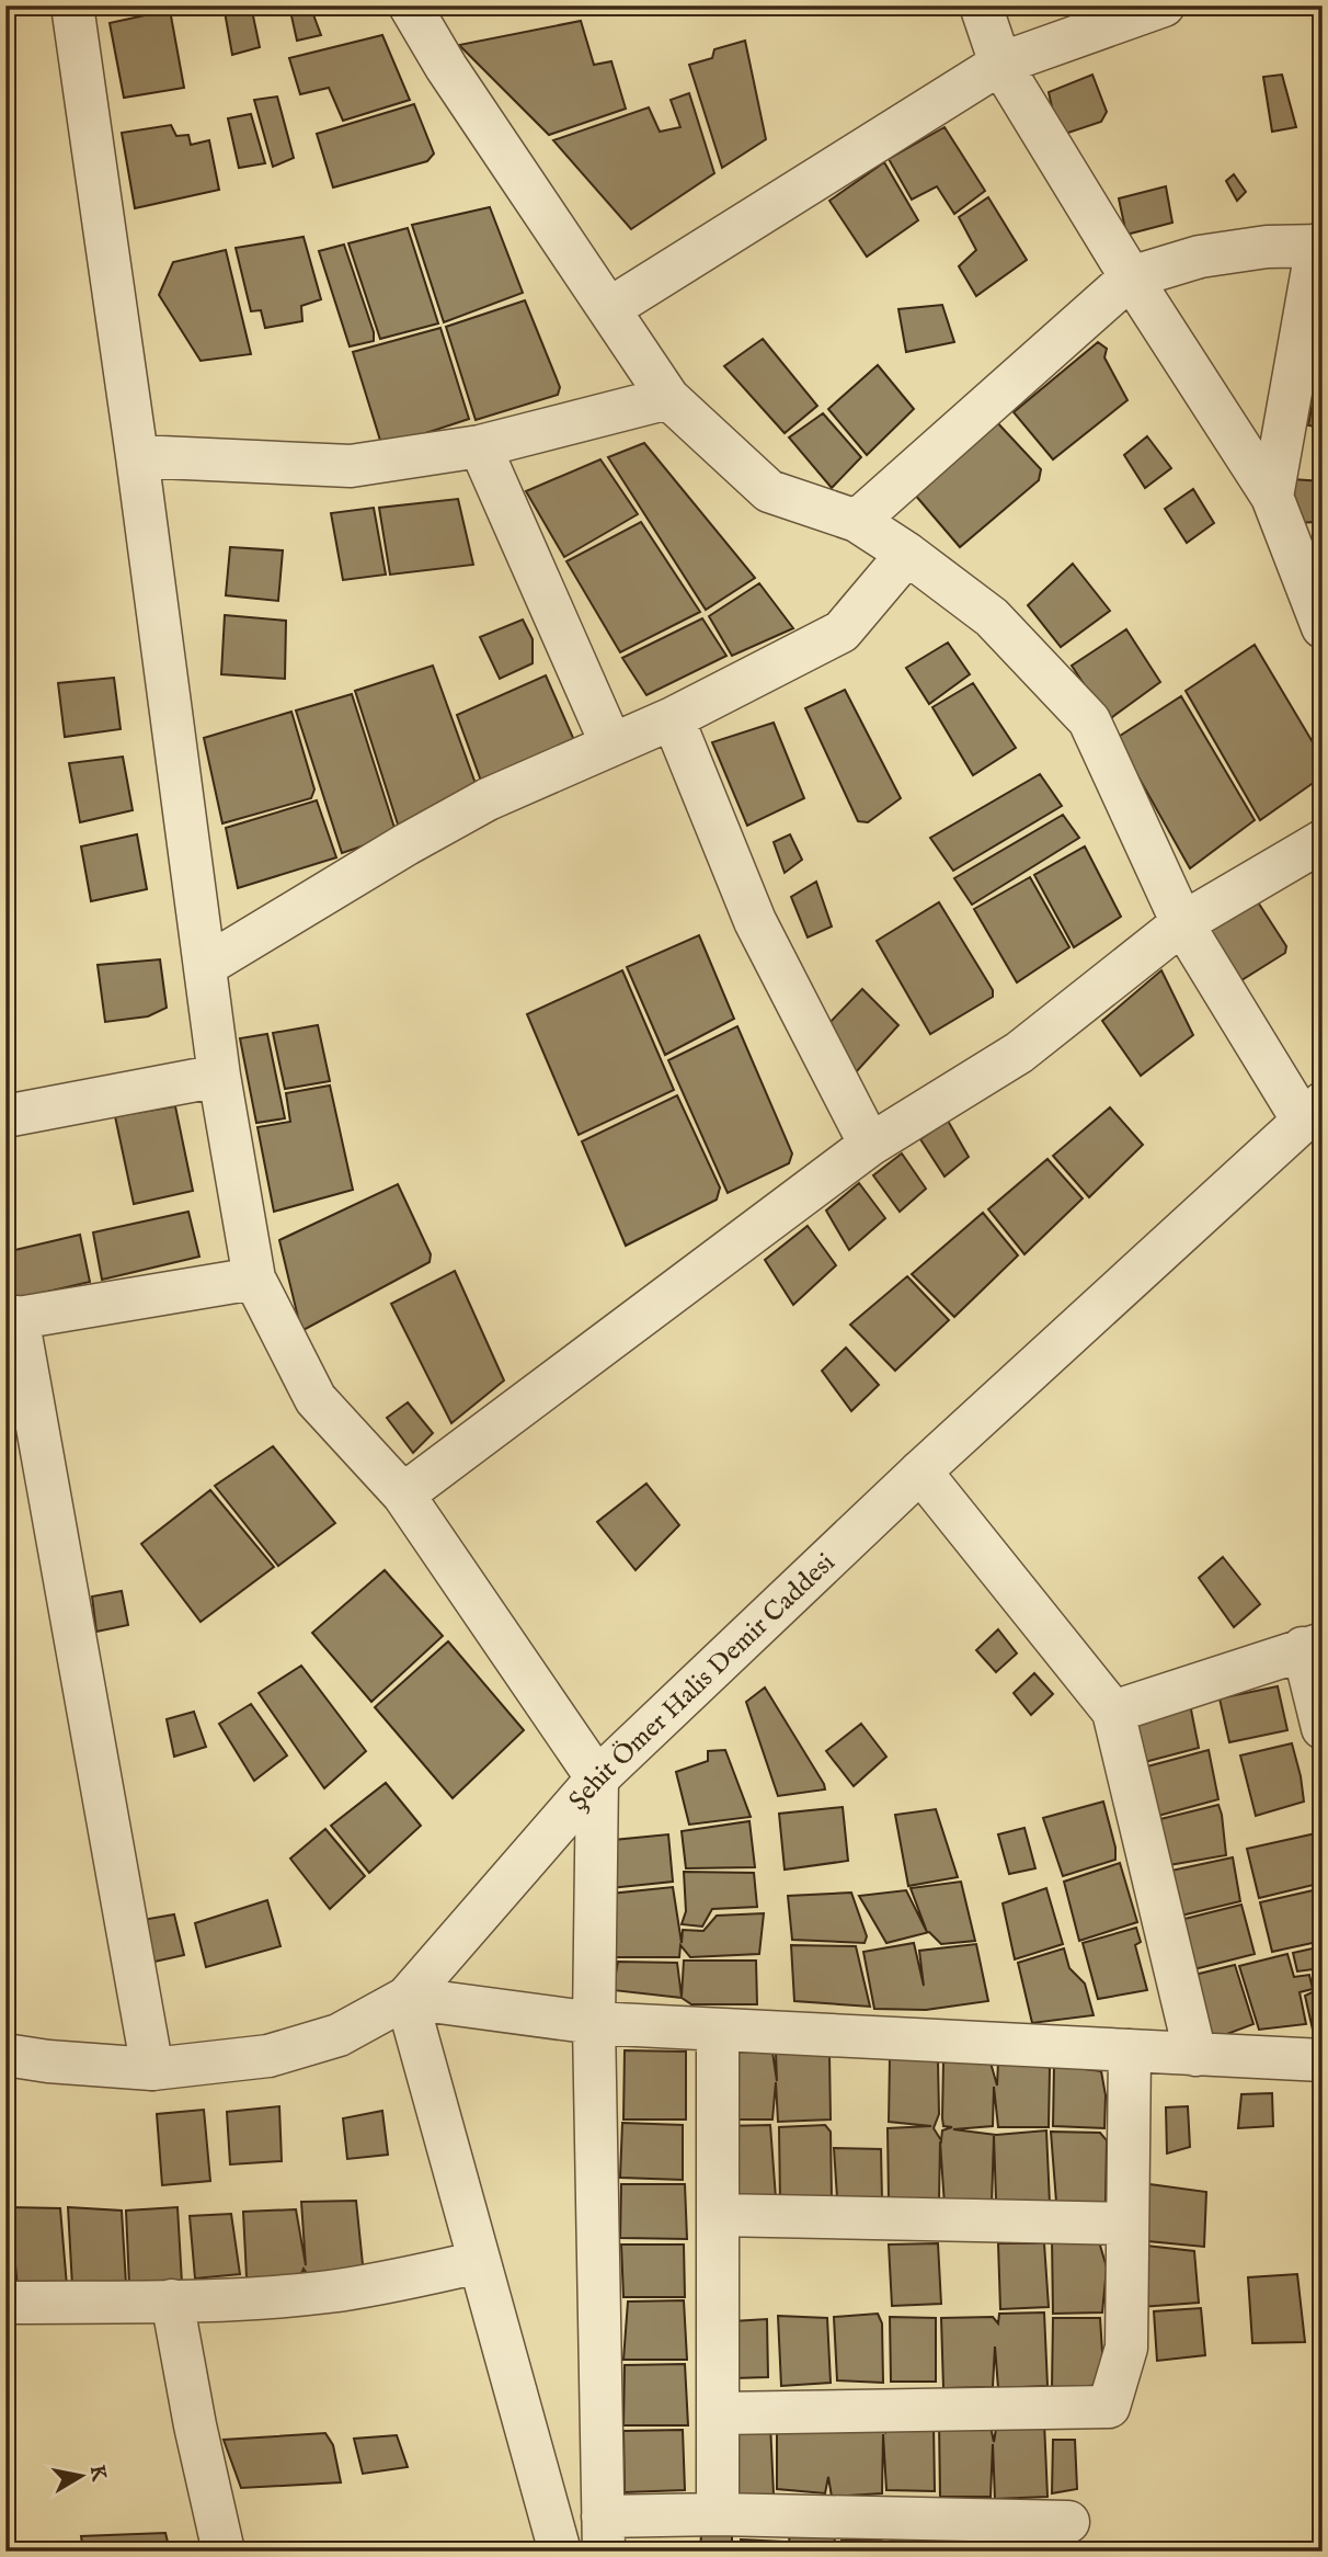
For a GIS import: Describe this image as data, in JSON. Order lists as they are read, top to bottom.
{
  "streets": {
    "street": ["Şehit Ömer Halis Demir Caddesi"]
  },
  "north": "right"
}
